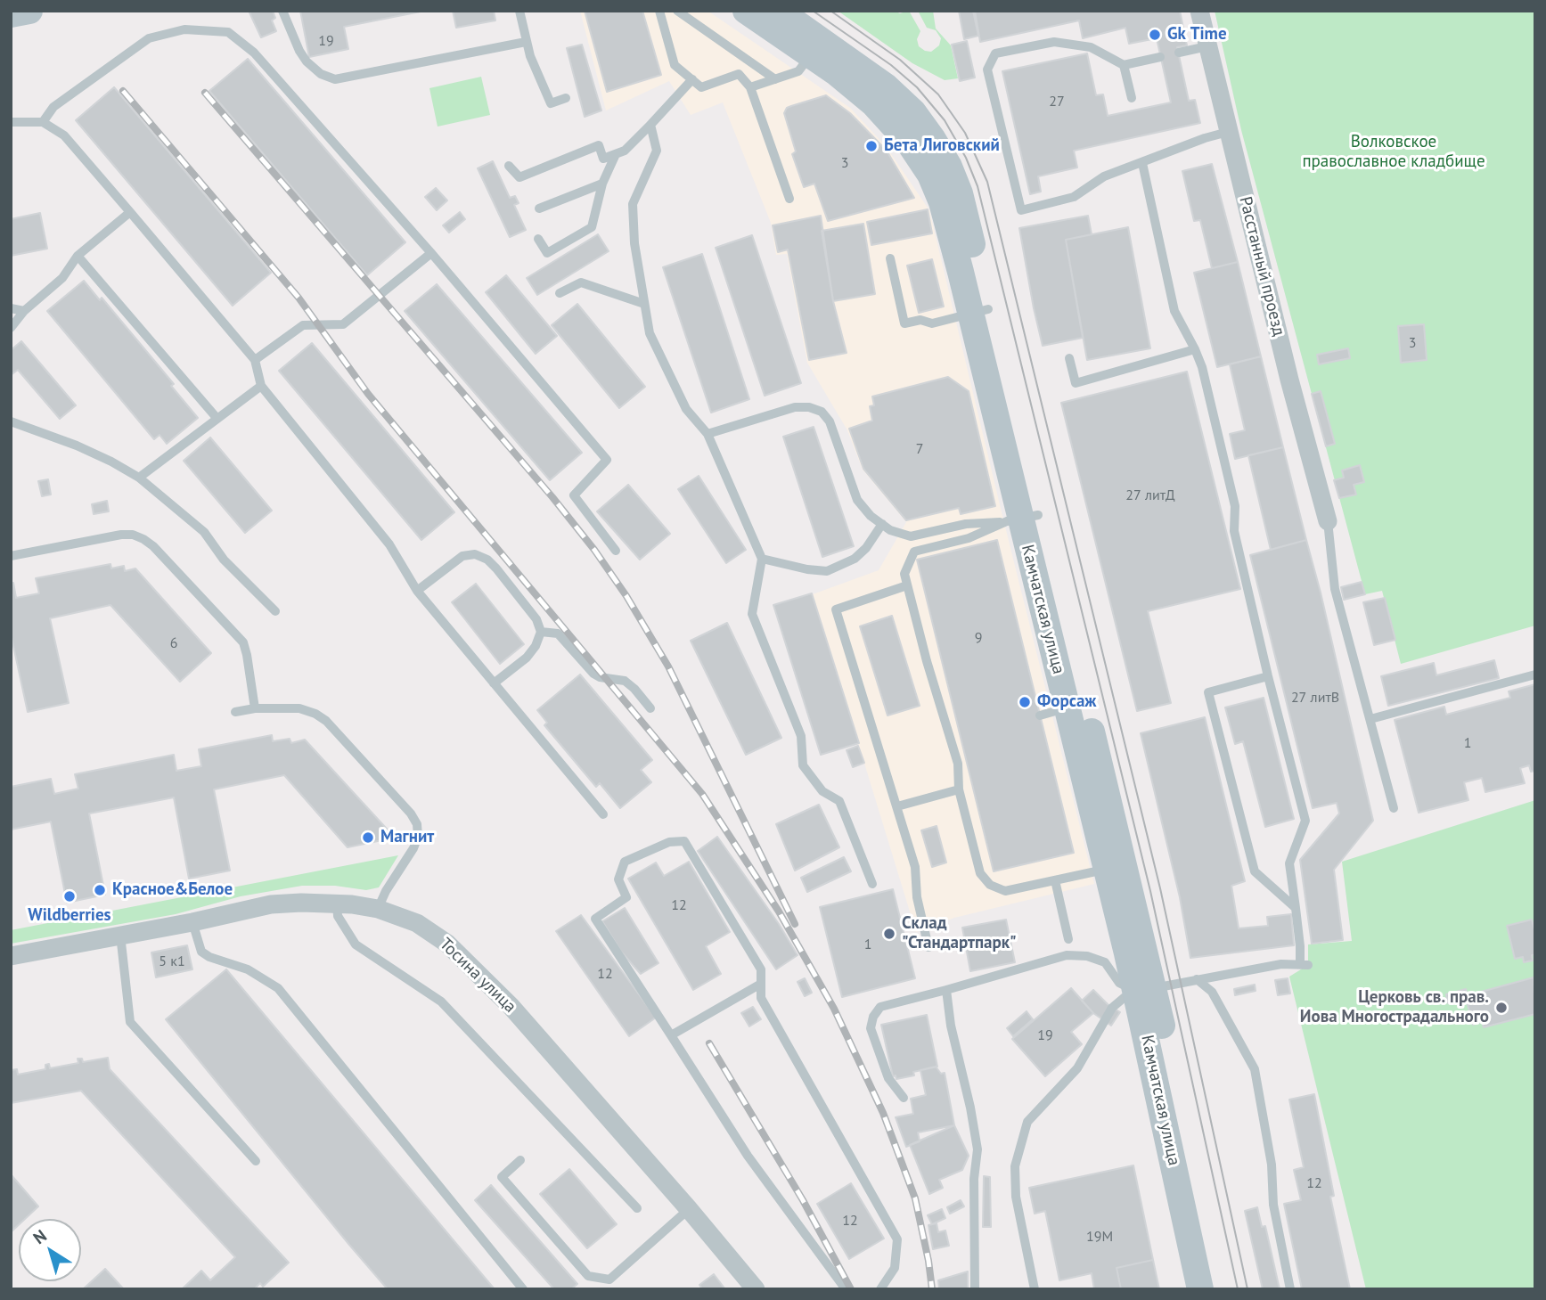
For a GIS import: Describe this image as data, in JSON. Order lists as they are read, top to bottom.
{
  "streets": {
    "main road": ["Камчатская улица"],
    "street": ["Расстанный проезд", "Тосина улица"]
  },
  "parks": ["Волковское православное кладбище"],
  "places": [
    "Gk Time",
    "Бета Лиговский",
    "Форсаж",
    "Магнит",
    "Красное&Белое",
    "Wildberries",
    "Склад \"Стандартпарк\"",
    "Церковь св. прав. Иова Многострадального"
  ],
  "house_numbers": [
    "19",
    "27",
    "3",
    "3",
    "7",
    "27 литД",
    "9",
    "6",
    "27 литВ",
    "1",
    "12",
    "1",
    "5 к1",
    "12",
    "19",
    "12",
    "12",
    "19М"
  ],
  "north": "top left"
}
